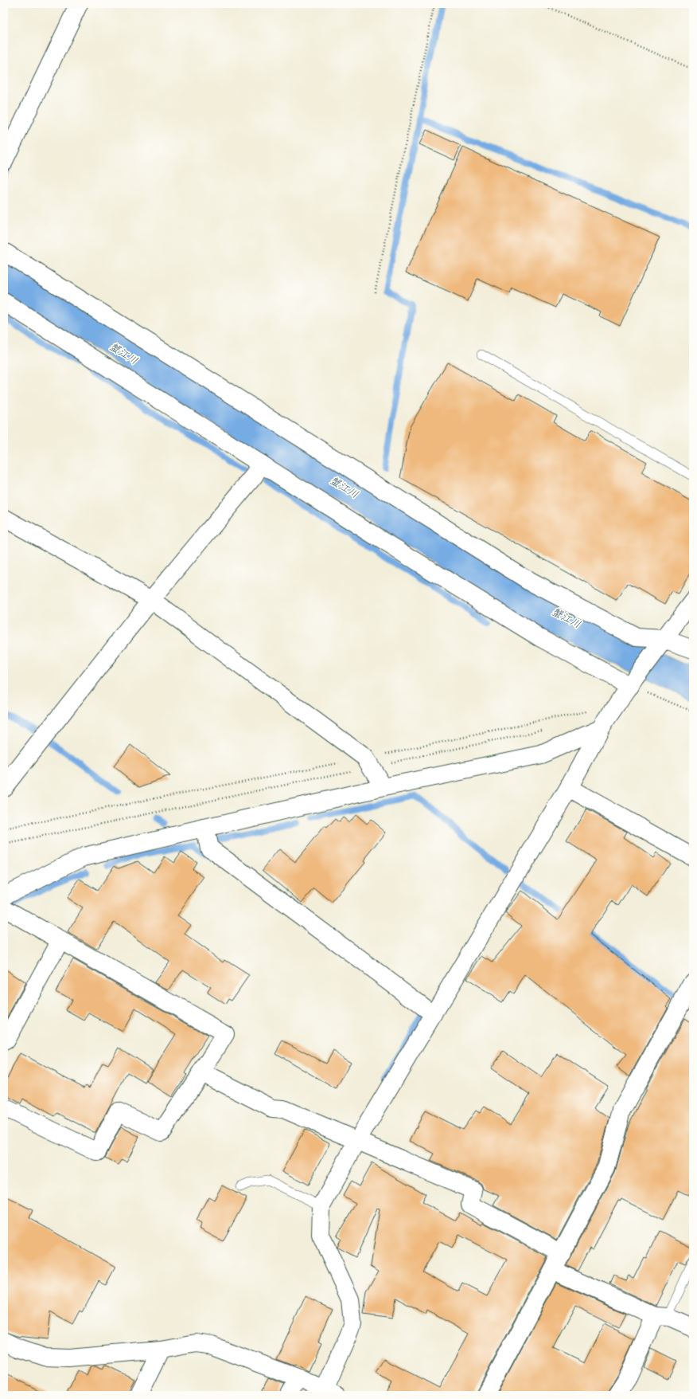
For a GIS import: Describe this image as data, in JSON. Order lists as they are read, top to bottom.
{
  "water": ["蟹江川"]
}
